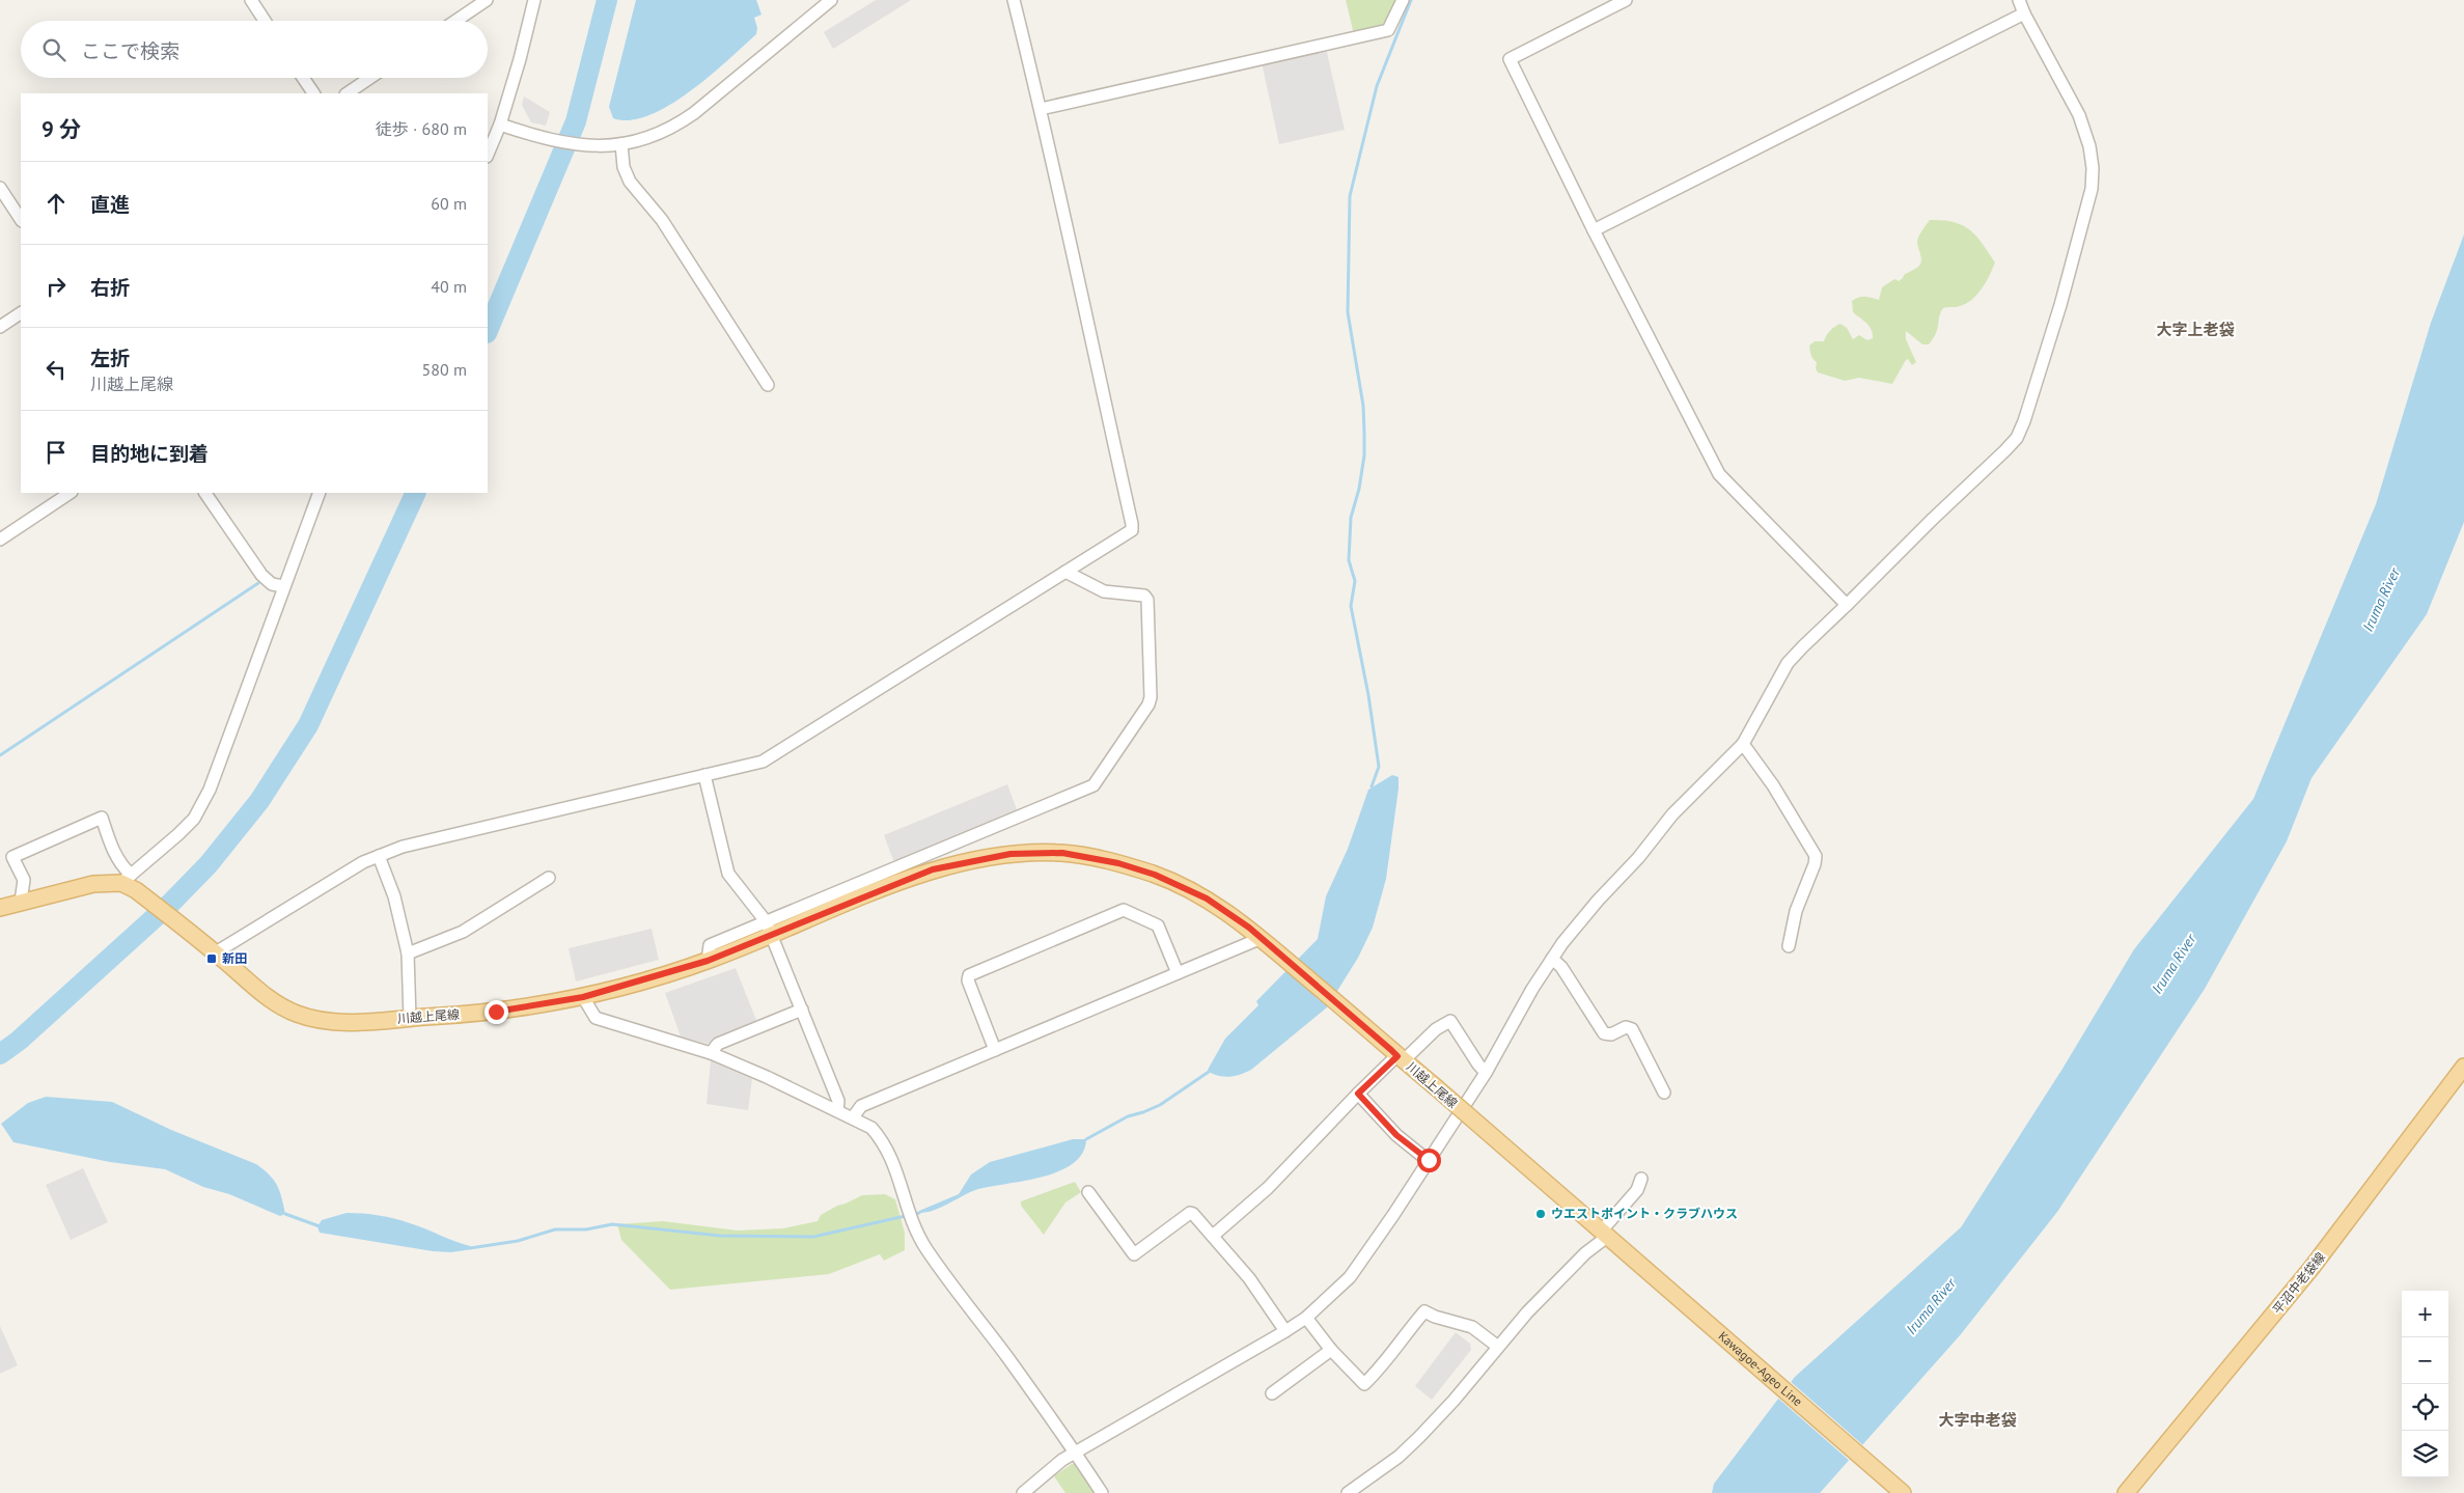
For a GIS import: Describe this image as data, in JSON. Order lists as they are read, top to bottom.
{
  "streets": {
    "main road": ["川越上尾線", "平沼中老袋線", "Kawagoe-Ageo Line"]
  },
  "crossings": [
    ["川越上尾線", "Kawagoe-Ageo Line"]
  ],
  "districts": ["大字上老袋", "大字中老袋"],
  "water": ["Iruma River"],
  "places": {
    "transit": ["新田"],
    "other": ["ウエストポイント・クラブハウス"]
  },
  "page": {
    "search": "ここで検索",
    "heading": ["9 分", "徒歩 · 680 m"],
    "list": [
      ["直進", "60 m"],
      ["右折", "40 m"],
      ["左折", "川越上尾線", "580 m"],
      "目的地に到着"
    ],
    "map_buttons": ["+", "−"]
  }
}
